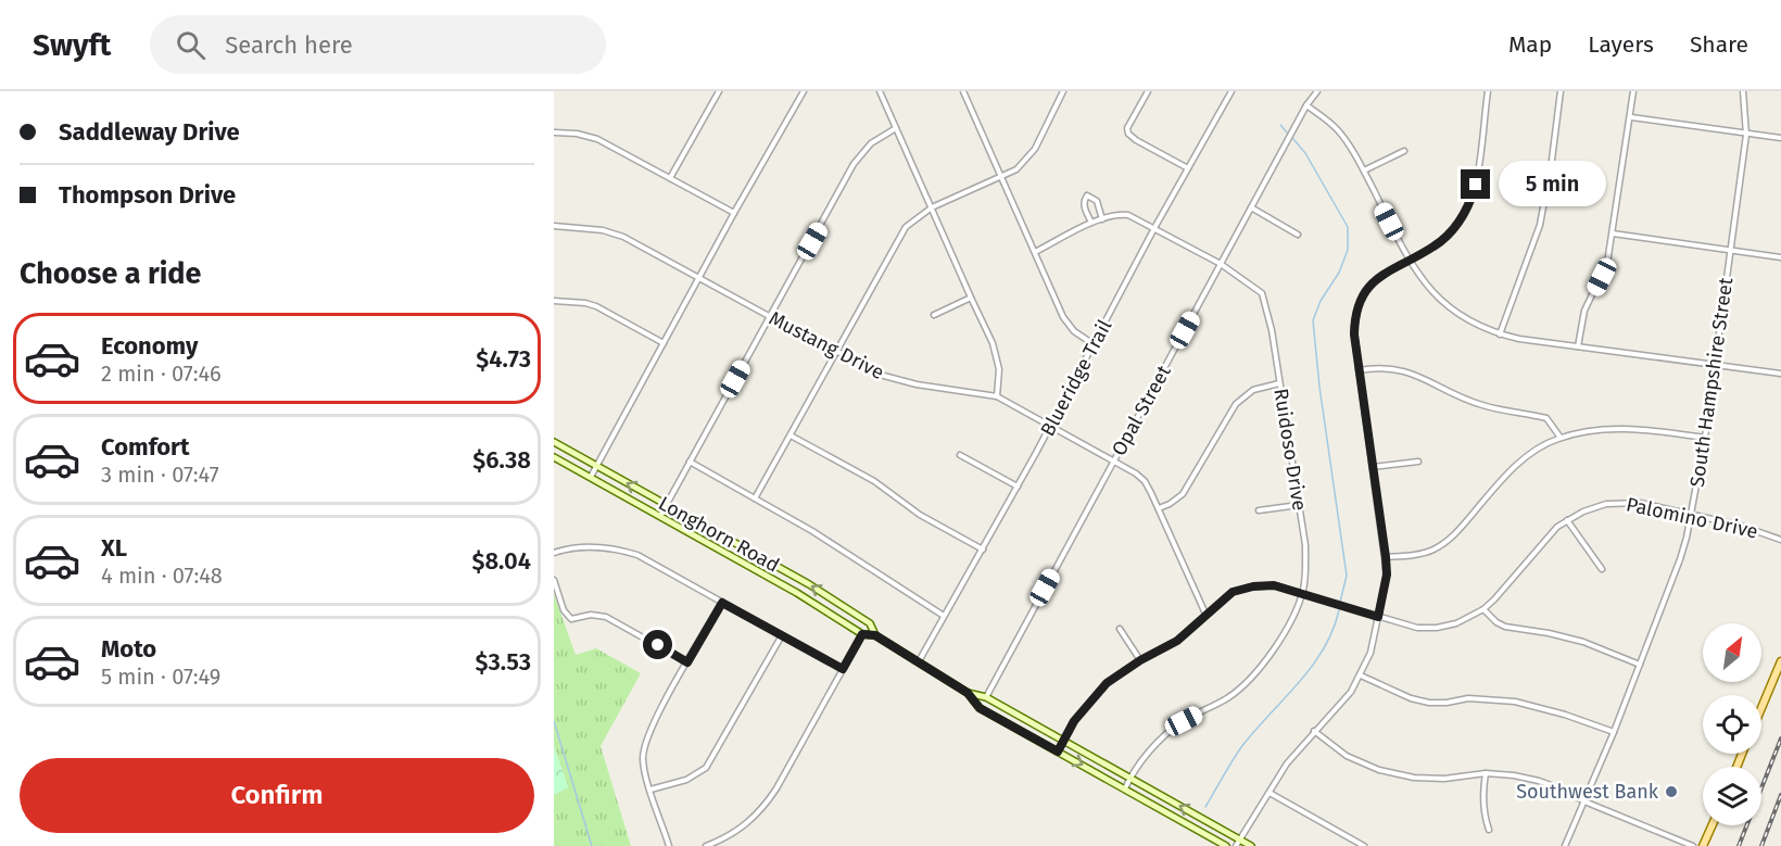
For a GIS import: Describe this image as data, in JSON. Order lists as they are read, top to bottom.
{
  "streets": {
    "main road": ["Longhorn Road"],
    "street": [
      "Mustang Drive",
      "Blueridge Trail",
      "South Hampshire Street",
      "Opal Street",
      "Ruidoso Drive",
      "Palomino Drive"
    ]
  },
  "crossings": [
    ["Mustang Drive", "Blueridge Trail"],
    ["Mustang Drive", "Opal Street"],
    ["Mustang Drive", "Palomino Drive"],
    ["Blueridge Trail", "Ruidoso Drive"],
    ["Blueridge Trail", "Longhorn Road"],
    ["South Hampshire Street", "Palomino Drive"],
    ["Opal Street", "Ruidoso Drive"],
    ["Opal Street", "Longhorn Road"],
    ["Ruidoso Drive", "Palomino Drive"],
    ["Ruidoso Drive", "Longhorn Road"],
    ["Palomino Drive", "Longhorn Road"]
  ],
  "places": ["Southwest Bank"],
  "north": "top right",
  "page": {
    "header": "Swyft",
    "search": "Search here",
    "nav": ["Map", "Layers", "Share"],
    "banner": ["Saddleway Drive", "Thompson Drive"],
    "bubble": "5 min",
    "heading": "Choose a ride",
    "list": [
      {
        "name": "Economy",
        "note": "2 min · 07:46",
        "value": "$4.73"
      },
      {
        "name": "Comfort",
        "note": "3 min · 07:47",
        "value": "$6.38"
      },
      {
        "name": "XL",
        "note": "4 min · 07:48",
        "value": "$8.04"
      },
      {
        "name": "Moto",
        "note": "5 min · 07:49",
        "value": "$3.53"
      }
    ],
    "buttons": "Confirm"
  }
}
